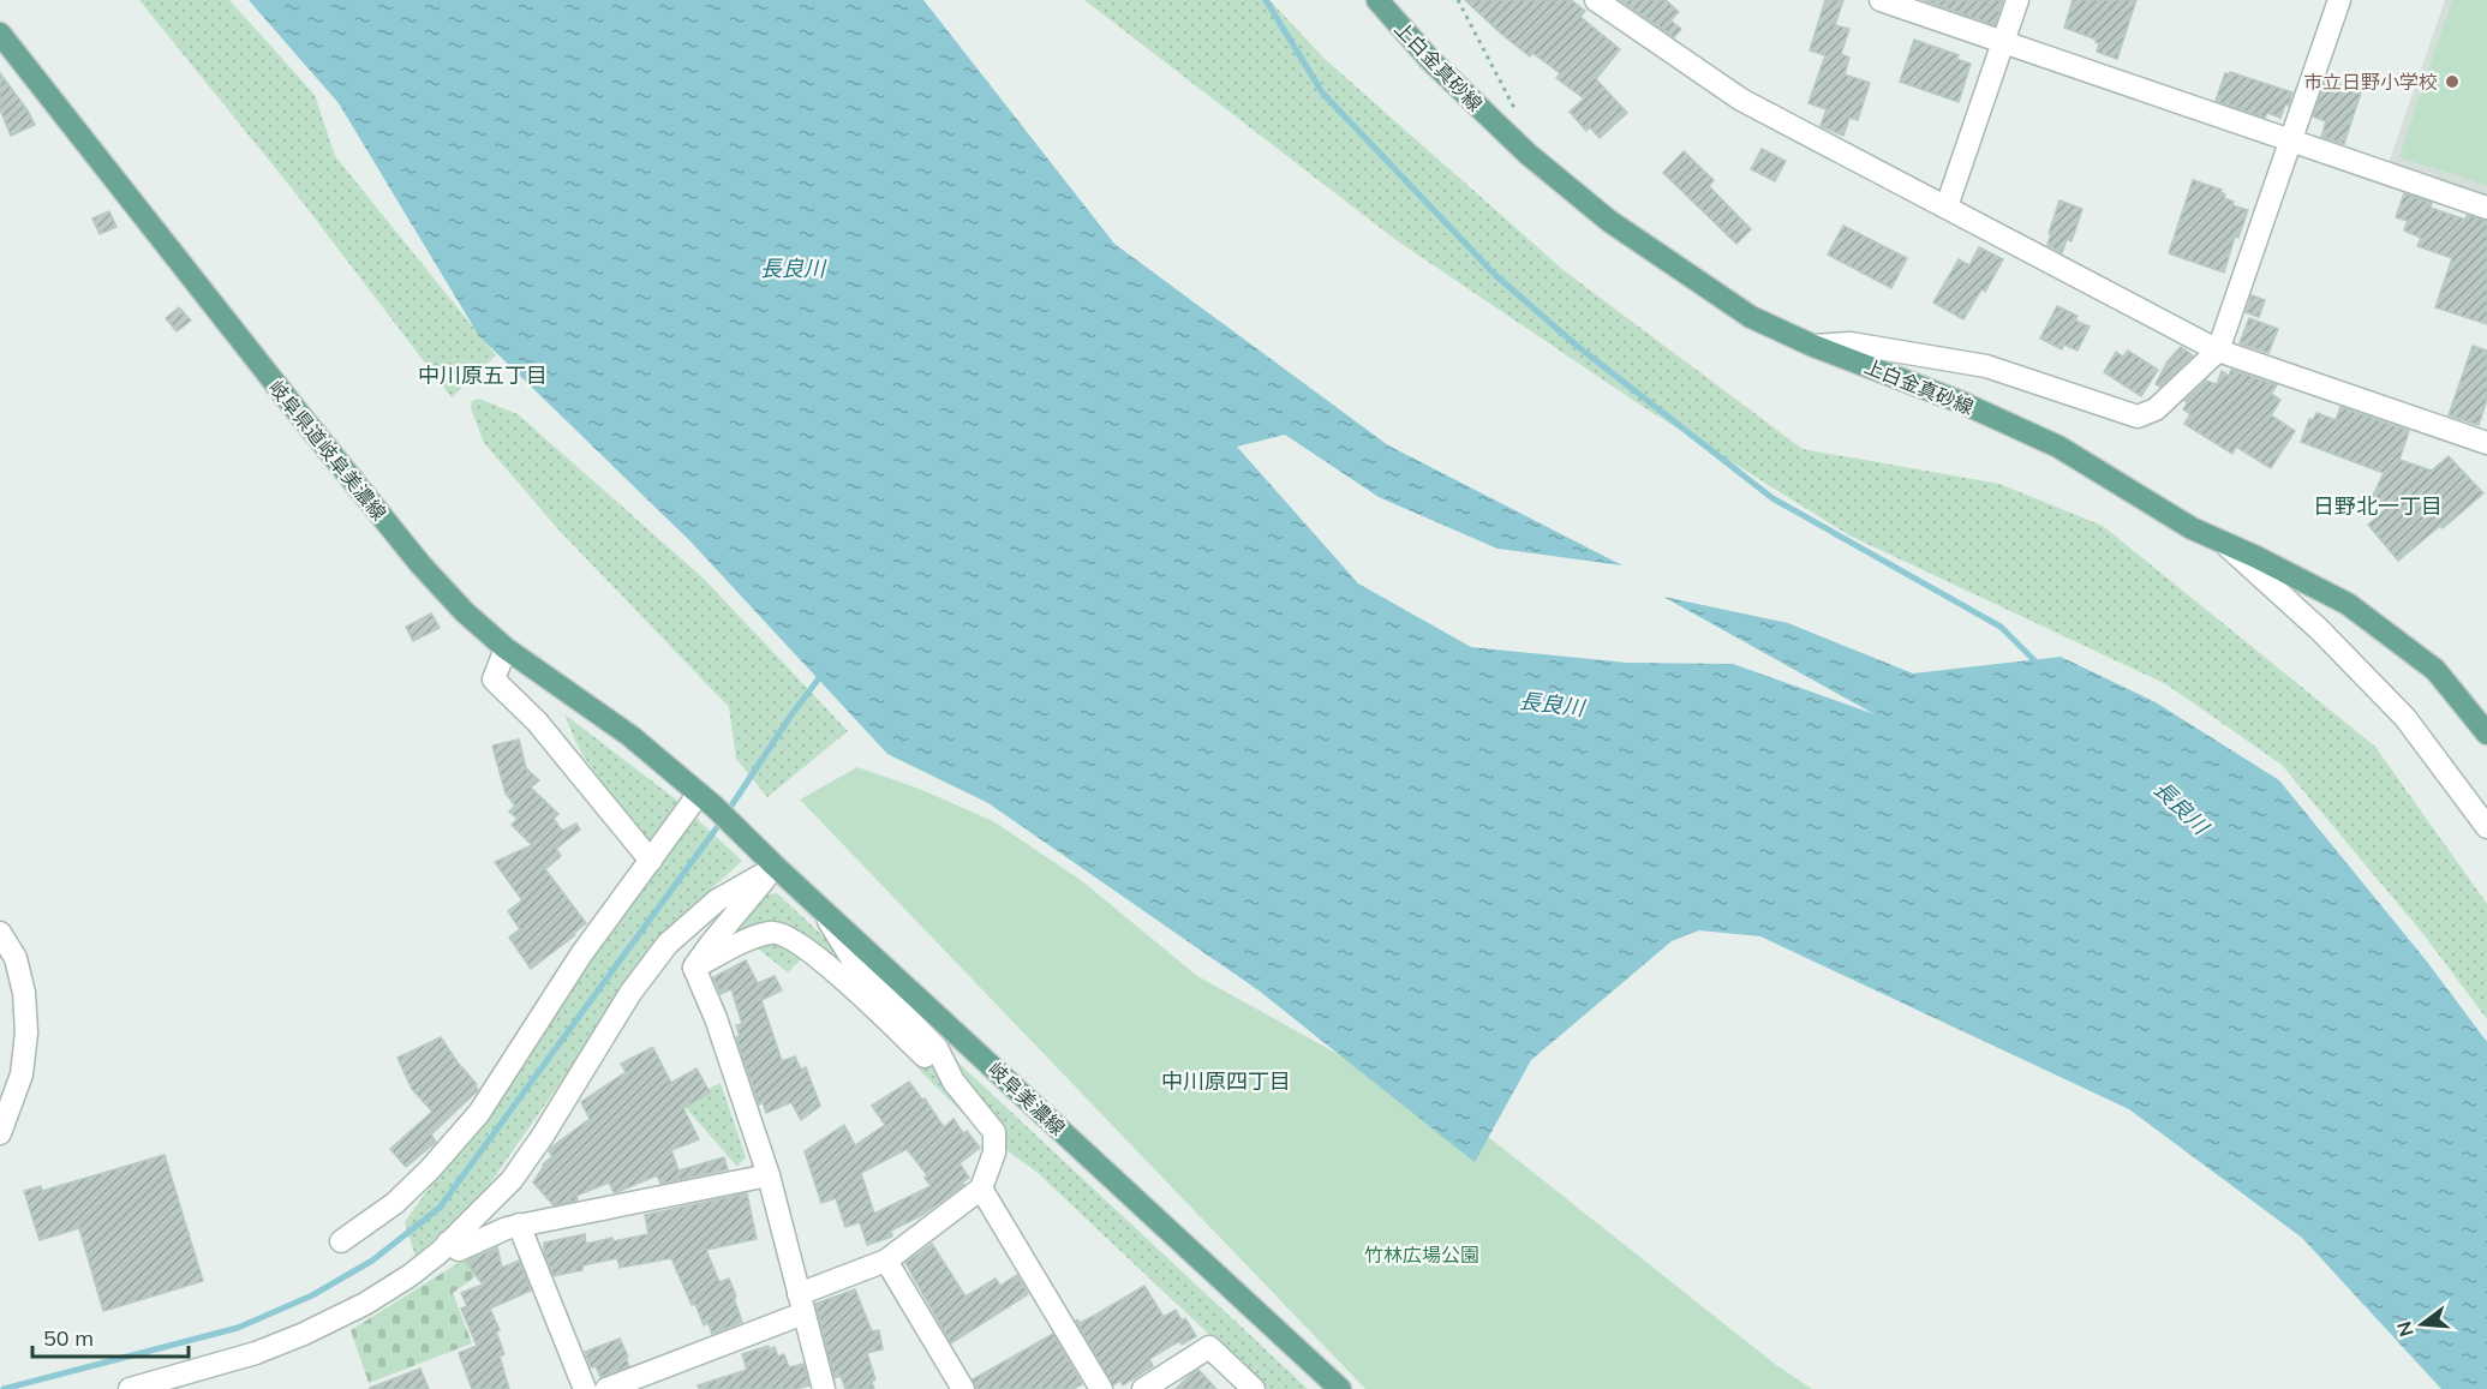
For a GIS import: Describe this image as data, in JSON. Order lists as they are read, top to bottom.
{
  "streets": {
    "main road": ["上白金真砂線", "岐阜県道岐阜美濃線", "岐阜美濃線"]
  },
  "crossings": [
    ["岐阜県道岐阜美濃線", "岐阜美濃線"]
  ],
  "districts": ["中川原五丁目", "日野北一丁目", "中川原四丁目"],
  "water": ["長良川"],
  "parks": ["竹林広場公園"],
  "places": ["市立日野小学校"],
  "scale_bar": "50 m",
  "north": "left"
}
